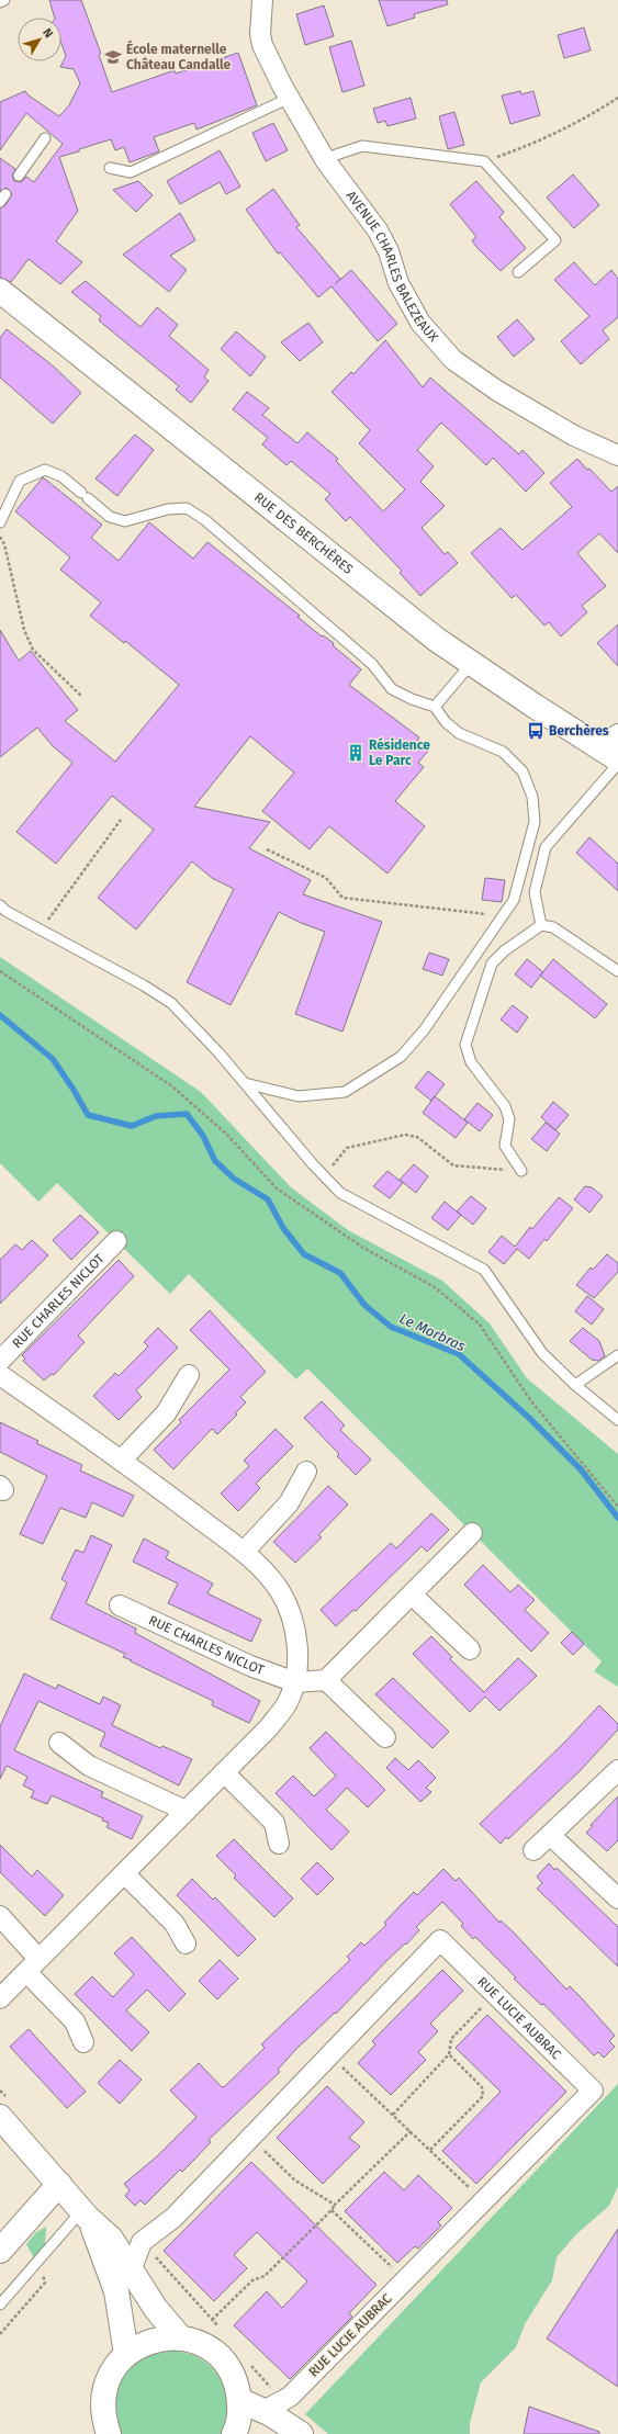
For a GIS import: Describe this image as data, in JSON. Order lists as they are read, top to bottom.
{
  "streets": {
    "street": [
      "AVENUE CHARLES BALEZEAUX",
      "RUE DES BERCHÈRES",
      "RUE CHARLES NICLOT",
      "RUE LUCIE AUBRAC"
    ]
  },
  "water": ["Le Morbras"],
  "places": {
    "school or university": ["École maternelle Château Candalle"],
    "bus stop": ["Berchères"],
    "building": ["Résidence Le Parc"]
  },
  "north": "top right"
}
